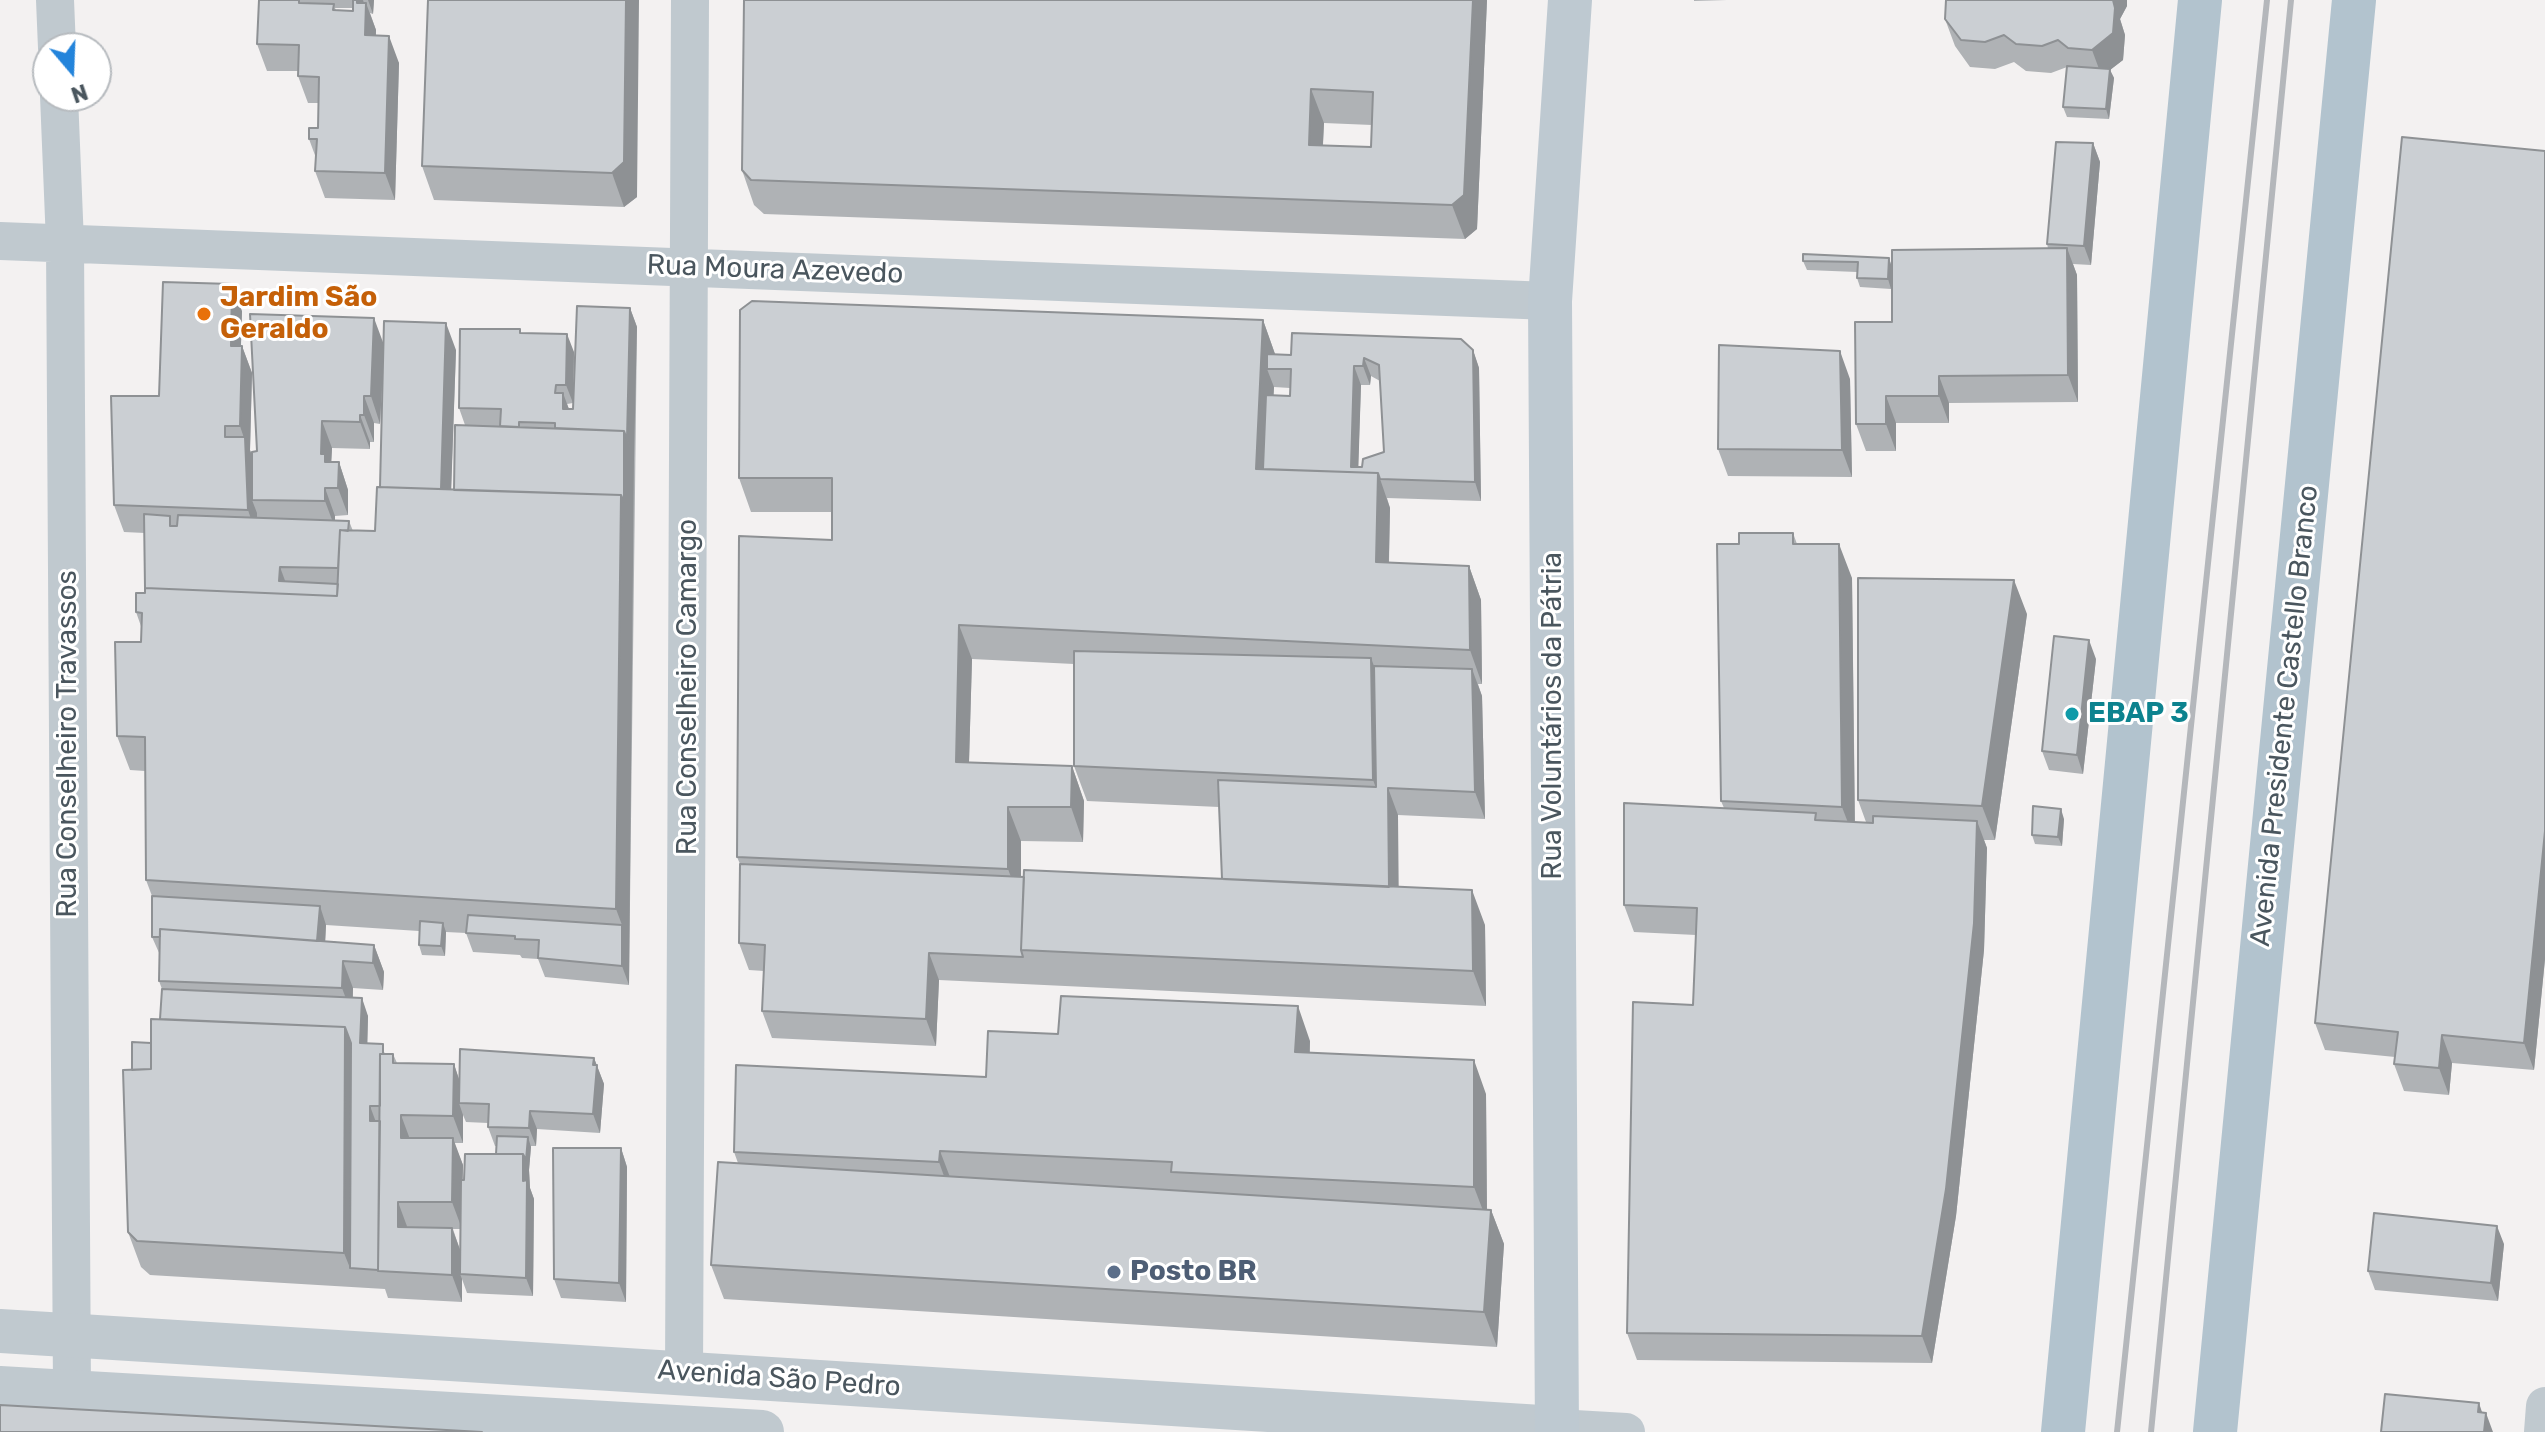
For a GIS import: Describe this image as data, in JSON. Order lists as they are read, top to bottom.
{
  "streets": {
    "main road": ["Rua Voluntários da Pátria", "Avenida Presidente Castello Branco"],
    "street": [
      "Rua Moura Azevedo",
      "Rua Conselheiro Camargo",
      "Rua Conselheiro Travassos",
      "Avenida São Pedro"
    ]
  },
  "crossings": [
    ["Rua Moura Azevedo", "Rua Conselheiro Camargo"],
    ["Rua Moura Azevedo", "Rua Voluntários da Pátria"],
    ["Rua Moura Azevedo", "Rua Conselheiro Travassos"],
    ["Rua Conselheiro Camargo", "Avenida São Pedro"],
    ["Rua Voluntários da Pátria", "Avenida São Pedro"],
    ["Rua Conselheiro Travassos", "Avenida São Pedro"]
  ],
  "places": ["Jardim São Geraldo", "EBAP 3", "Posto BR"],
  "north": "bottom"
}
